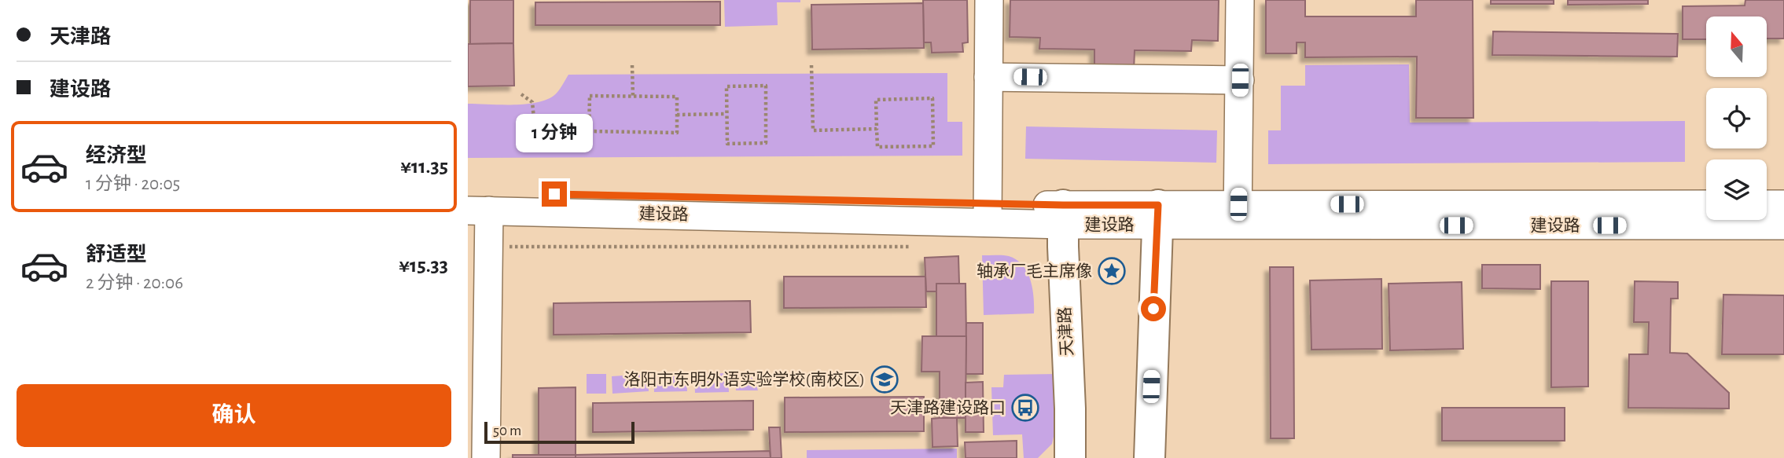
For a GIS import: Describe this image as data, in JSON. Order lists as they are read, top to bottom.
{
  "streets": {
    "main road": ["天津路"],
    "street": ["建设路"]
  },
  "crossings": [
    ["建设路", "天津路"]
  ],
  "places": {
    "place": ["轴承厂毛主席像"],
    "school or university": ["洛阳市东明外语实验学校(南校区)"],
    "bus stop": ["天津路建设路口"]
  },
  "scale_bar": "50 m",
  "north": "top",
  "page": {
    "banner": ["天津路", "建设路"],
    "bubble": "1 分钟",
    "list": [
      {
        "name": "经济型",
        "note": "1 分钟 · 20:05",
        "value": "¥11.35"
      },
      {
        "name": "舒适型",
        "note": "2 分钟 · 20:06",
        "value": "¥15.33"
      }
    ],
    "buttons": "确认",
    "scale": "50 m"
  }
}
